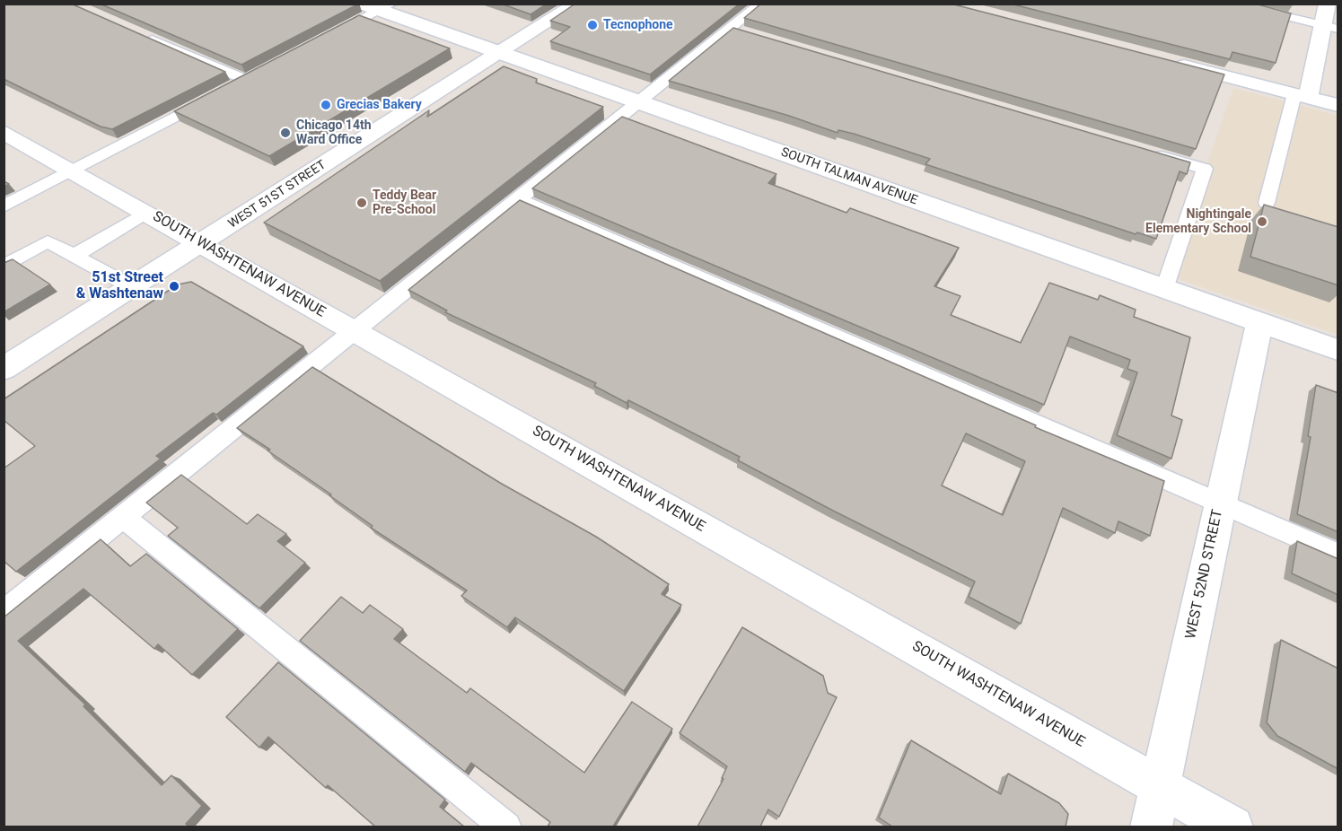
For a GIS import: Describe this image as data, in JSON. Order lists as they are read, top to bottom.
{
  "streets": {
    "street": [
      "SOUTH TALMAN AVENUE",
      "WEST 51ST STREET",
      "SOUTH WASHTENAW AVENUE",
      "WEST 52ND STREET"
    ]
  },
  "crossings": [
    ["SOUTH TALMAN AVENUE", "WEST 51ST STREET"],
    ["SOUTH TALMAN AVENUE", "WEST 52ND STREET"],
    ["WEST 51ST STREET", "SOUTH WASHTENAW AVENUE"],
    ["SOUTH WASHTENAW AVENUE", "WEST 52ND STREET"]
  ],
  "places": [
    "Tecnophone",
    "Grecias Bakery",
    "Chicago 14th Ward Office",
    "Teddy Bear Pre-School",
    "Nightingale Elementary School",
    "51st Street & Washtenaw"
  ]
}
